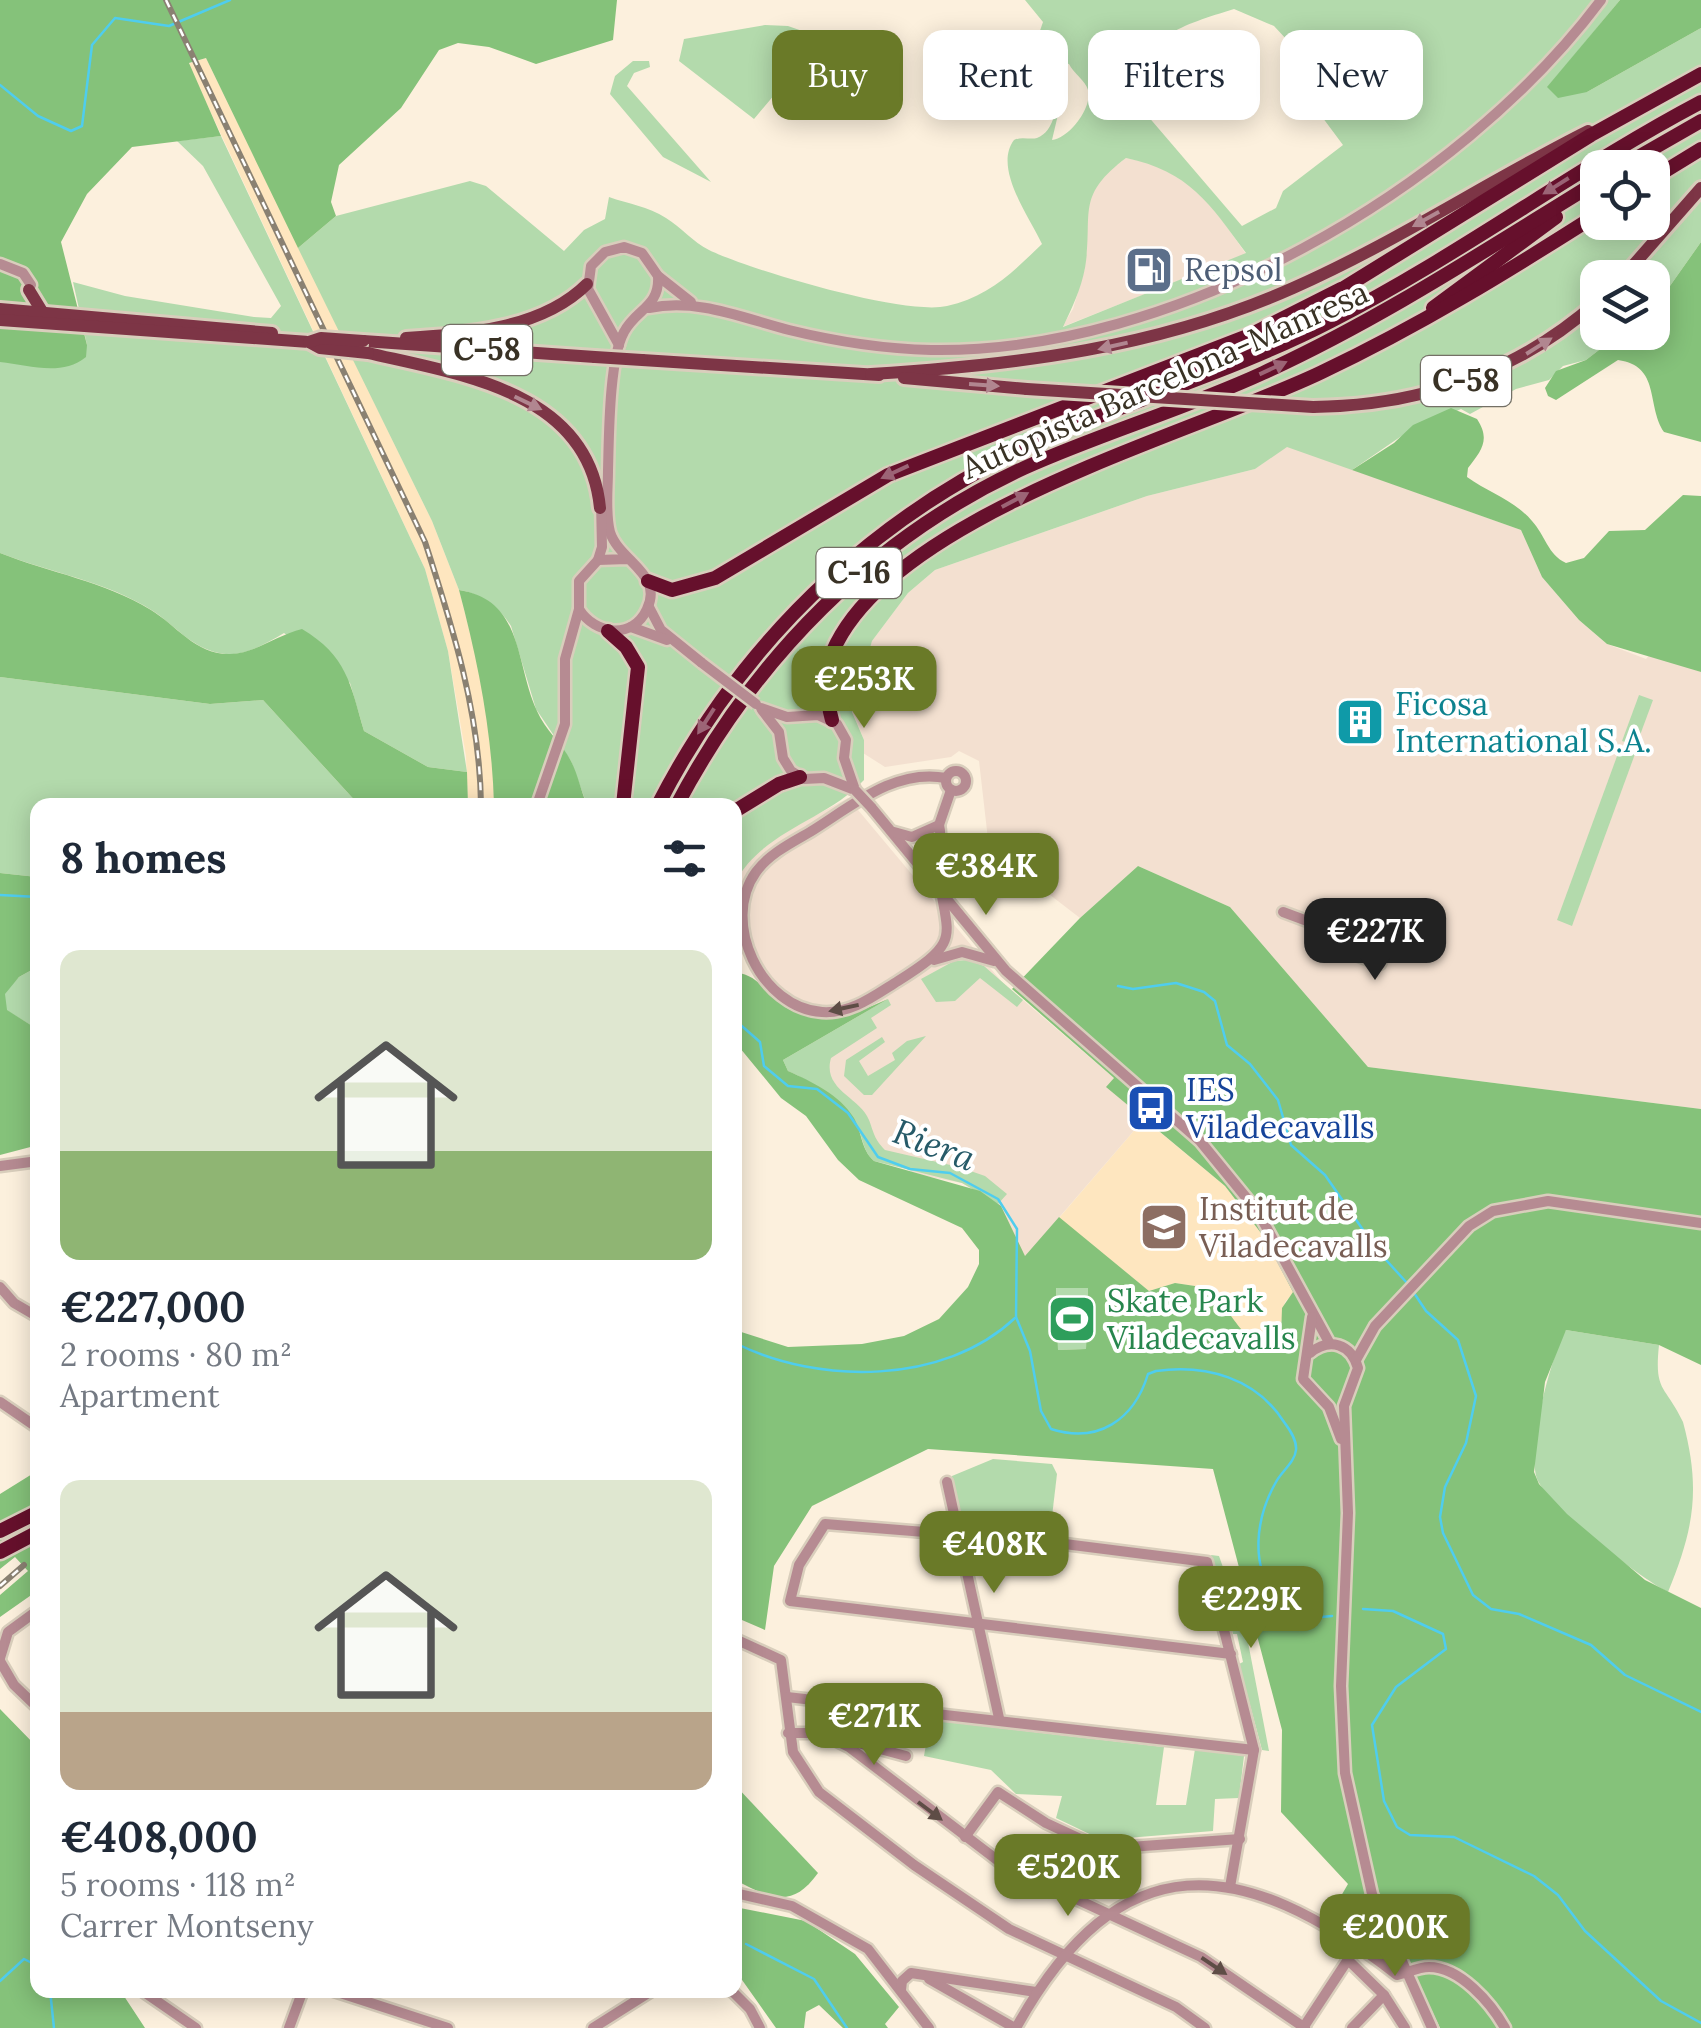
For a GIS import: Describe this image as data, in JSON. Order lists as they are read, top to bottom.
{
  "streets": {
    "highway": ["Autopista Barcelona-Manresa", "C-16"],
    "main road": ["C-58"]
  },
  "water": ["Riera"],
  "places": {
    "fuel station": ["Repsol"],
    "building": ["Ficosa International S.A."],
    "bus stop": ["IES Viladecavalls"],
    "school or university": ["Institut de Viladecavalls"],
    "sports": ["Skate Park Viladecavalls"]
  },
  "page": {
    "chip": [
      "Buy",
      "Rent",
      "Filters",
      "New"
    ],
    "price": [
      "€253K",
      "€384K",
      "€227K",
      "€408K",
      "€229K",
      "€271K",
      "€520K",
      "€200K"
    ],
    "heading": "8 homes",
    "list": [
      {
        "name": "€227,000",
        "note": "2 rooms · 80 m² · Apartment"
      },
      {
        "name": "€408,000",
        "note": "5 rooms · 118 m² · Carrer Montseny"
      }
    ]
  }
}
